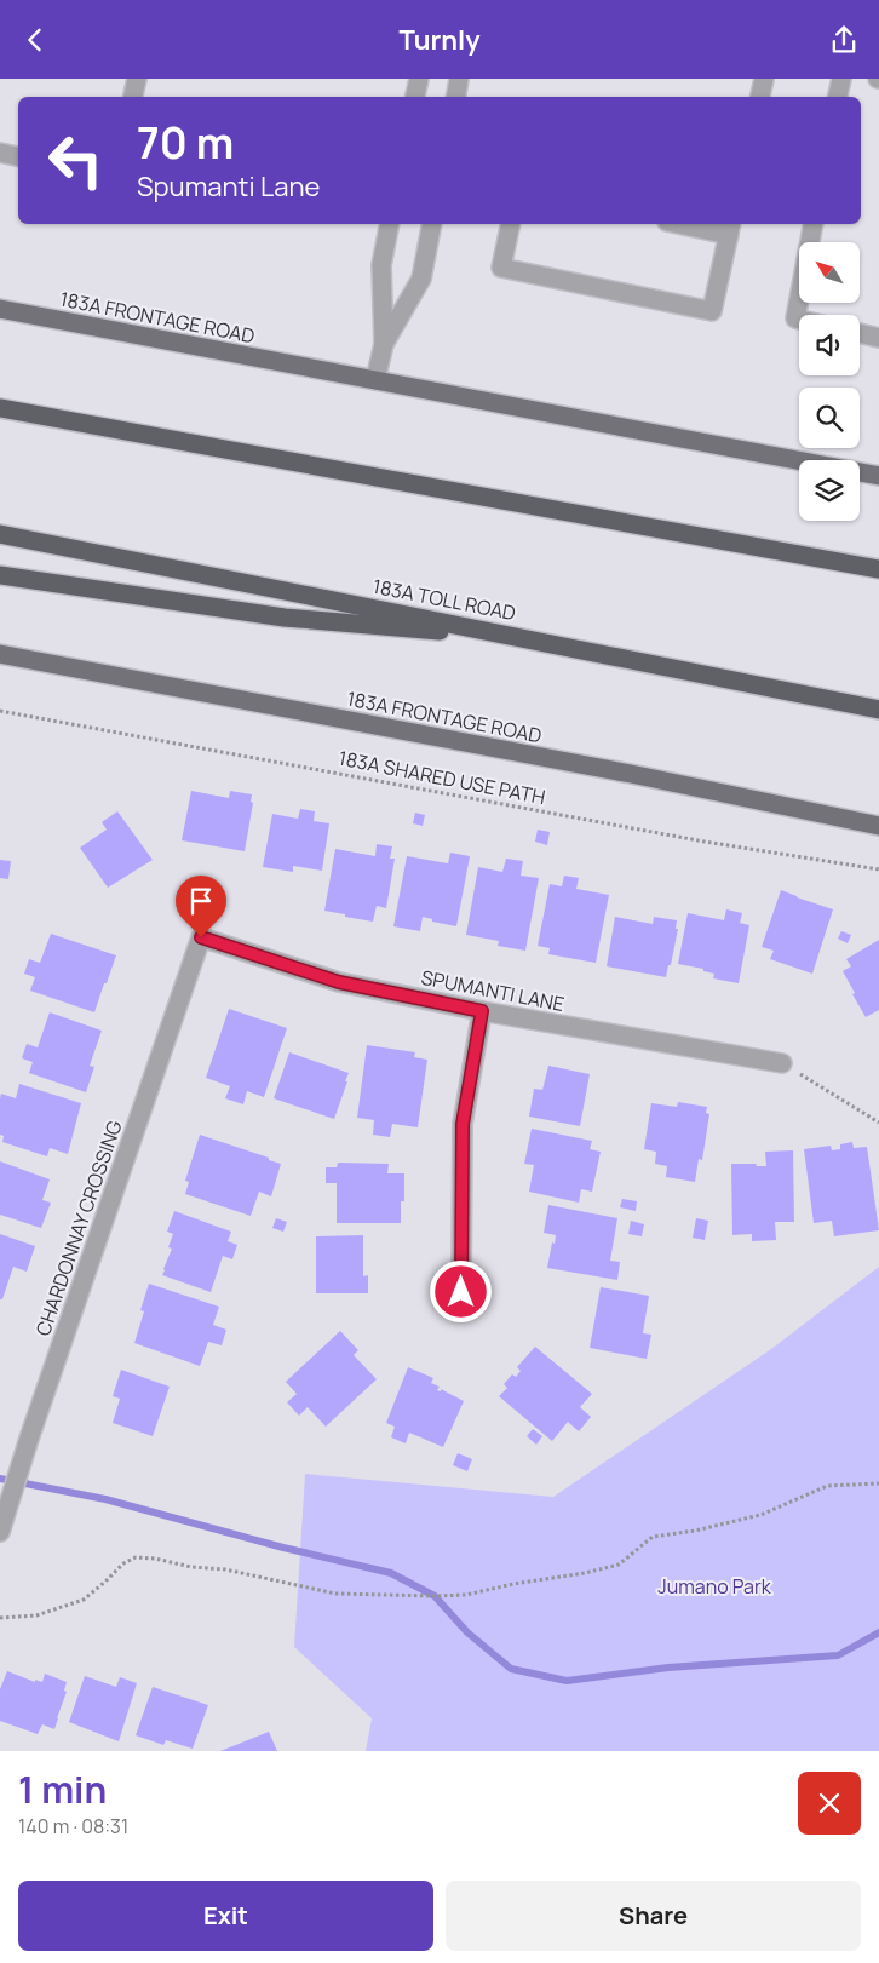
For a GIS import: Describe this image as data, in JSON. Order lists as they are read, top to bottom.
{
  "streets": {
    "highway": ["183A TOLL ROAD"],
    "main road": ["183A FRONTAGE ROAD"],
    "street": ["SPUMANTI LANE", "CHARDONNAY CROSSING"],
    "path": ["183A SHARED USE PATH"]
  },
  "crossings": [
    ["SPUMANTI LANE", "CHARDONNAY CROSSING"]
  ],
  "parks": ["Jumano Park"],
  "north": "top left",
  "page": {
    "header": "Turnly",
    "turn": ["70 m", "Spumanti Lane"],
    "heading": ["1 min", "140 m · 08:31"],
    "buttons": ["Exit", "Share"]
  }
}
